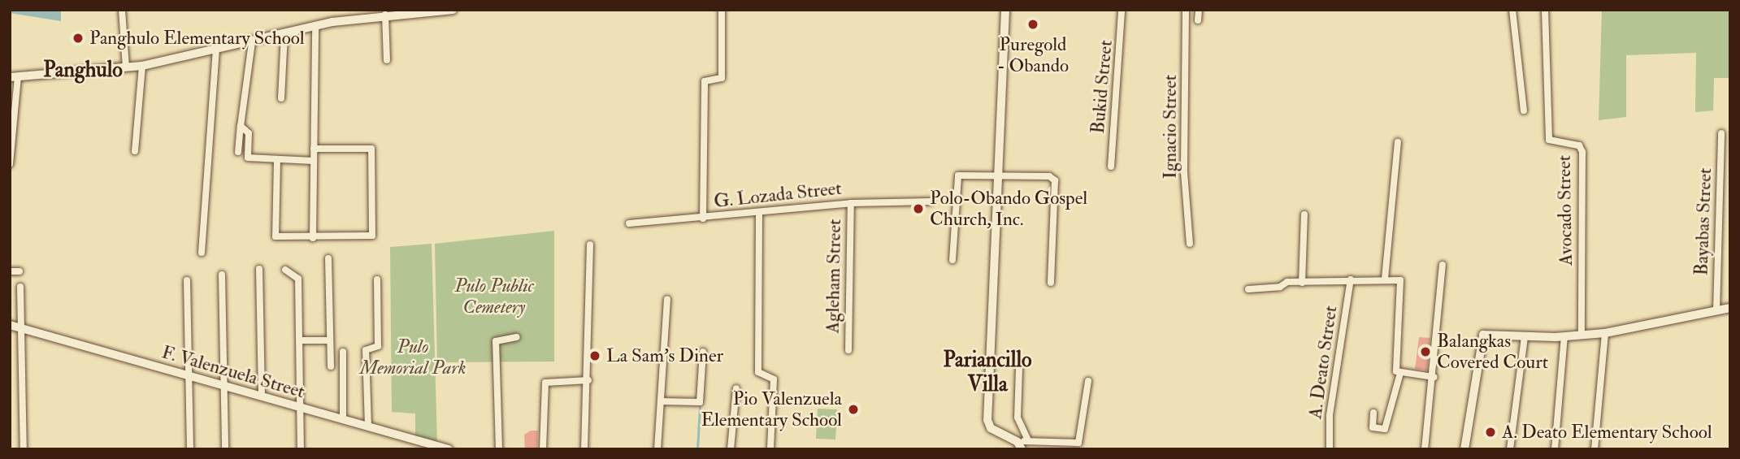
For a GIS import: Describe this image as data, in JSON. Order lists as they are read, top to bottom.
{
  "streets": {
    "street": [
      "Bukid Street",
      "Ignacio Street",
      "G. Lozada Street",
      "Avocado Street",
      "Bayabas Street",
      "Agleham Street",
      "A. Deato Street",
      "F. Valenzuela Street"
    ]
  },
  "crossings": [
    ["G. Lozada Street", "Agleham Street"]
  ],
  "districts": ["Panghulo", "Pariancillo Villa"],
  "parks": ["Pulo Public Cemetery", "Pulo Memorial Park"],
  "places": [
    "Puregold - Obando",
    "Panghulo Elementary School",
    "Polo-Obando Gospel Church, Inc.",
    "Balangkas Covered Court",
    "La Sam's Diner",
    "Pio Valenzuela Elementary School",
    "A. Deato Elementary School"
  ]
}
